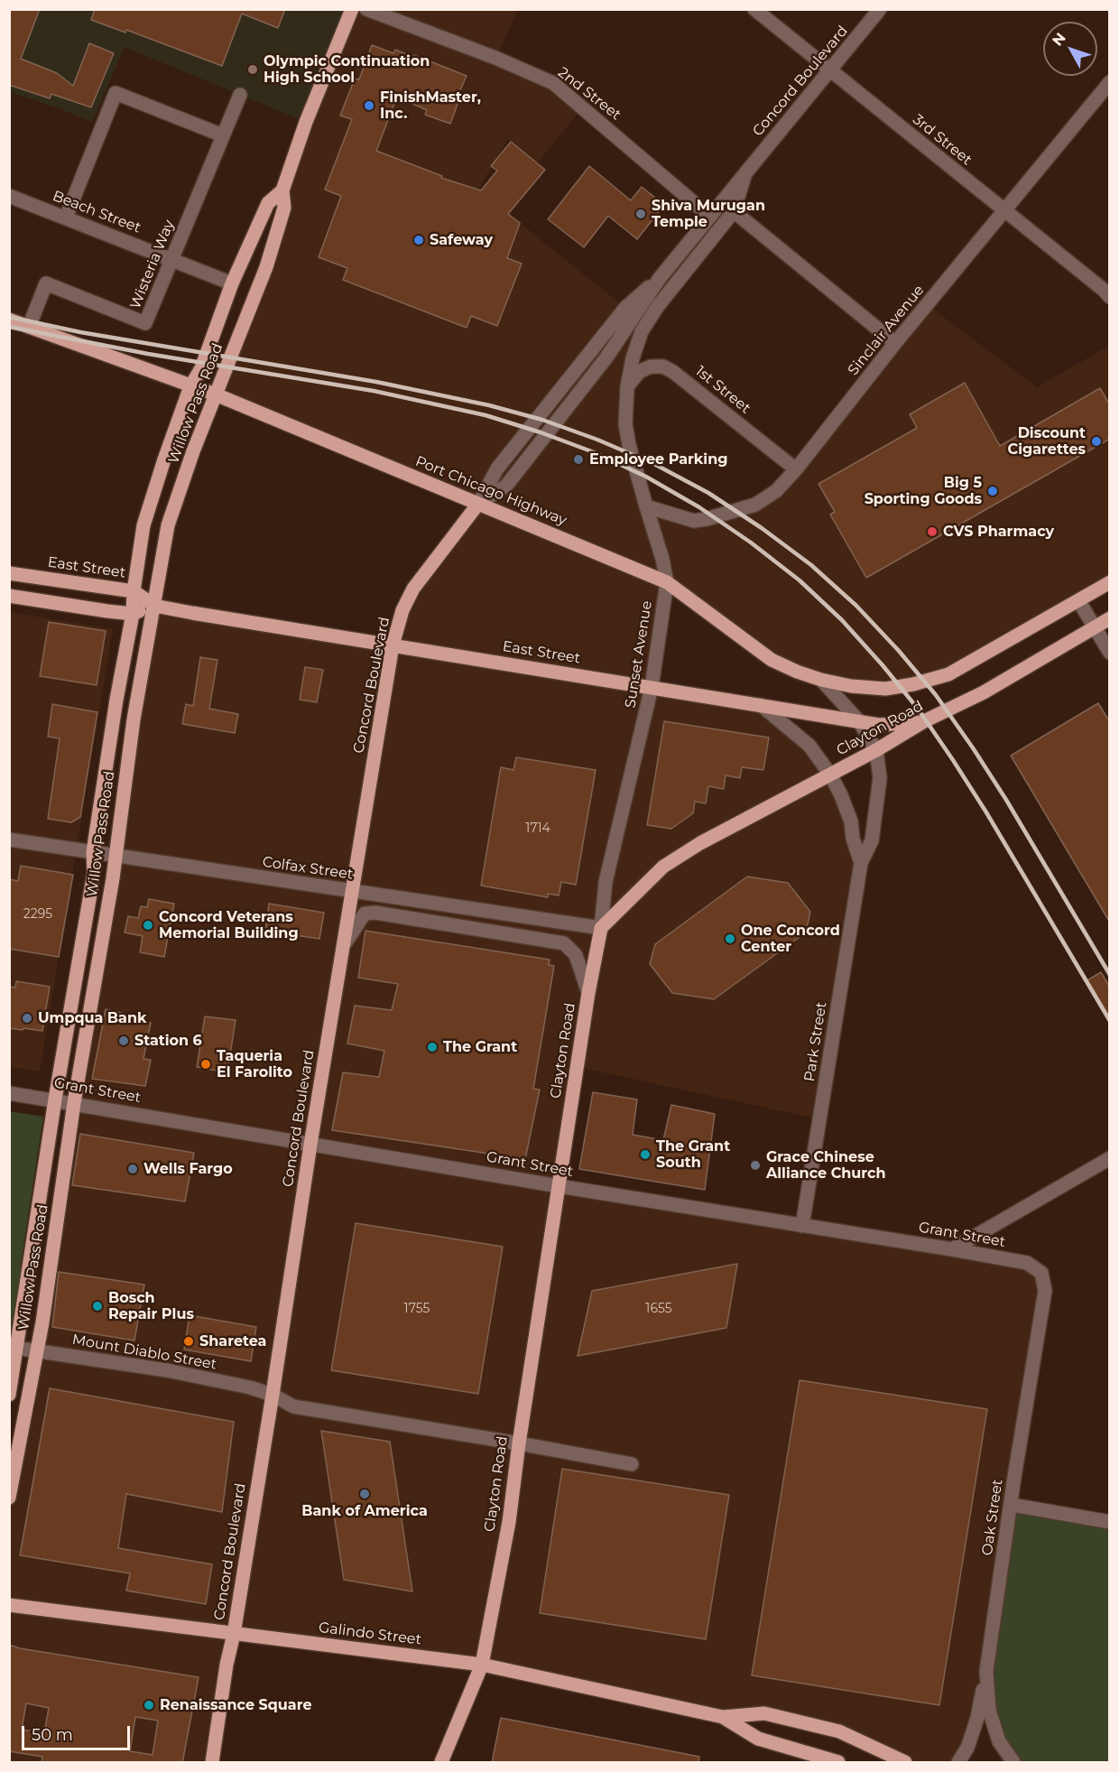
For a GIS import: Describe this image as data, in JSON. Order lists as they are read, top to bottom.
{
  "streets": {
    "main road": [
      "Concord Boulevard",
      "Willow Pass Road",
      "Port Chicago Highway",
      "East Street",
      "Clayton Road",
      "Galindo Street"
    ],
    "street": [
      "2nd Street",
      "3rd Street",
      "Beach Street",
      "Wisteria Way",
      "Sinclair Avenue",
      "1st Street",
      "Sunset Avenue",
      "Colfax Street",
      "Park Street",
      "Grant Street",
      "Mount Diablo Street",
      "Oak Street"
    ]
  },
  "crossings": [
    ["Concord Boulevard", "2nd Street"],
    ["Concord Boulevard", "3rd Street"],
    ["Concord Boulevard", "1st Street"],
    ["Concord Boulevard", "Port Chicago Highway"],
    ["Concord Boulevard", "East Street"],
    ["Concord Boulevard", "Sunset Avenue"],
    ["Concord Boulevard", "Colfax Street"],
    ["Concord Boulevard", "Grant Street"],
    ["Concord Boulevard", "Mount Diablo Street"],
    ["Concord Boulevard", "Galindo Street"],
    ["3rd Street", "Sinclair Avenue"],
    ["Beach Street", "Wisteria Way"],
    ["Beach Street", "Willow Pass Road"],
    ["Wisteria Way", "Port Chicago Highway"],
    ["Sinclair Avenue", "1st Street"],
    ["Sinclair Avenue", "Sunset Avenue"],
    ["1st Street", "Sunset Avenue"],
    ["Willow Pass Road", "Port Chicago Highway"],
    ["Willow Pass Road", "East Street"],
    ["Willow Pass Road", "Colfax Street"],
    ["Willow Pass Road", "Grant Street"],
    ["Willow Pass Road", "Mount Diablo Street"],
    ["Port Chicago Highway", "Sunset Avenue"],
    ["Port Chicago Highway", "Park Street"],
    ["East Street", "Sunset Avenue"],
    ["East Street", "Clayton Road"],
    ["East Street", "Park Street"],
    ["Sunset Avenue", "Clayton Road"],
    ["Sunset Avenue", "Colfax Street"],
    ["Clayton Road", "Colfax Street"],
    ["Clayton Road", "Park Street"],
    ["Clayton Road", "Grant Street"],
    ["Clayton Road", "Mount Diablo Street"],
    ["Clayton Road", "Galindo Street"],
    ["Park Street", "Grant Street"],
    ["Grant Street", "Oak Street"]
  ],
  "places": [
    "Olympic Continuation High School",
    "FinishMaster, Inc.",
    "Shiva Murugan Temple",
    "Safeway",
    "Discount Cigarettes",
    "Employee Parking",
    "Big 5 Sporting Goods",
    "CVS Pharmacy",
    "Concord Veterans Memorial Building",
    "One Concord Center",
    "Umpqua Bank",
    "Station 6",
    "The Grant",
    "Taqueria El Farolito",
    "The Grant South",
    "Grace Chinese Alliance Church",
    "Wells Fargo",
    "Bosch Repair Plus",
    "Sharetea",
    "Bank of America",
    "Renaissance Square"
  ],
  "house_numbers": [
    "1714",
    "2295",
    "1755",
    "1655"
  ],
  "scale_bar": "50 m",
  "north": "top left"
}
